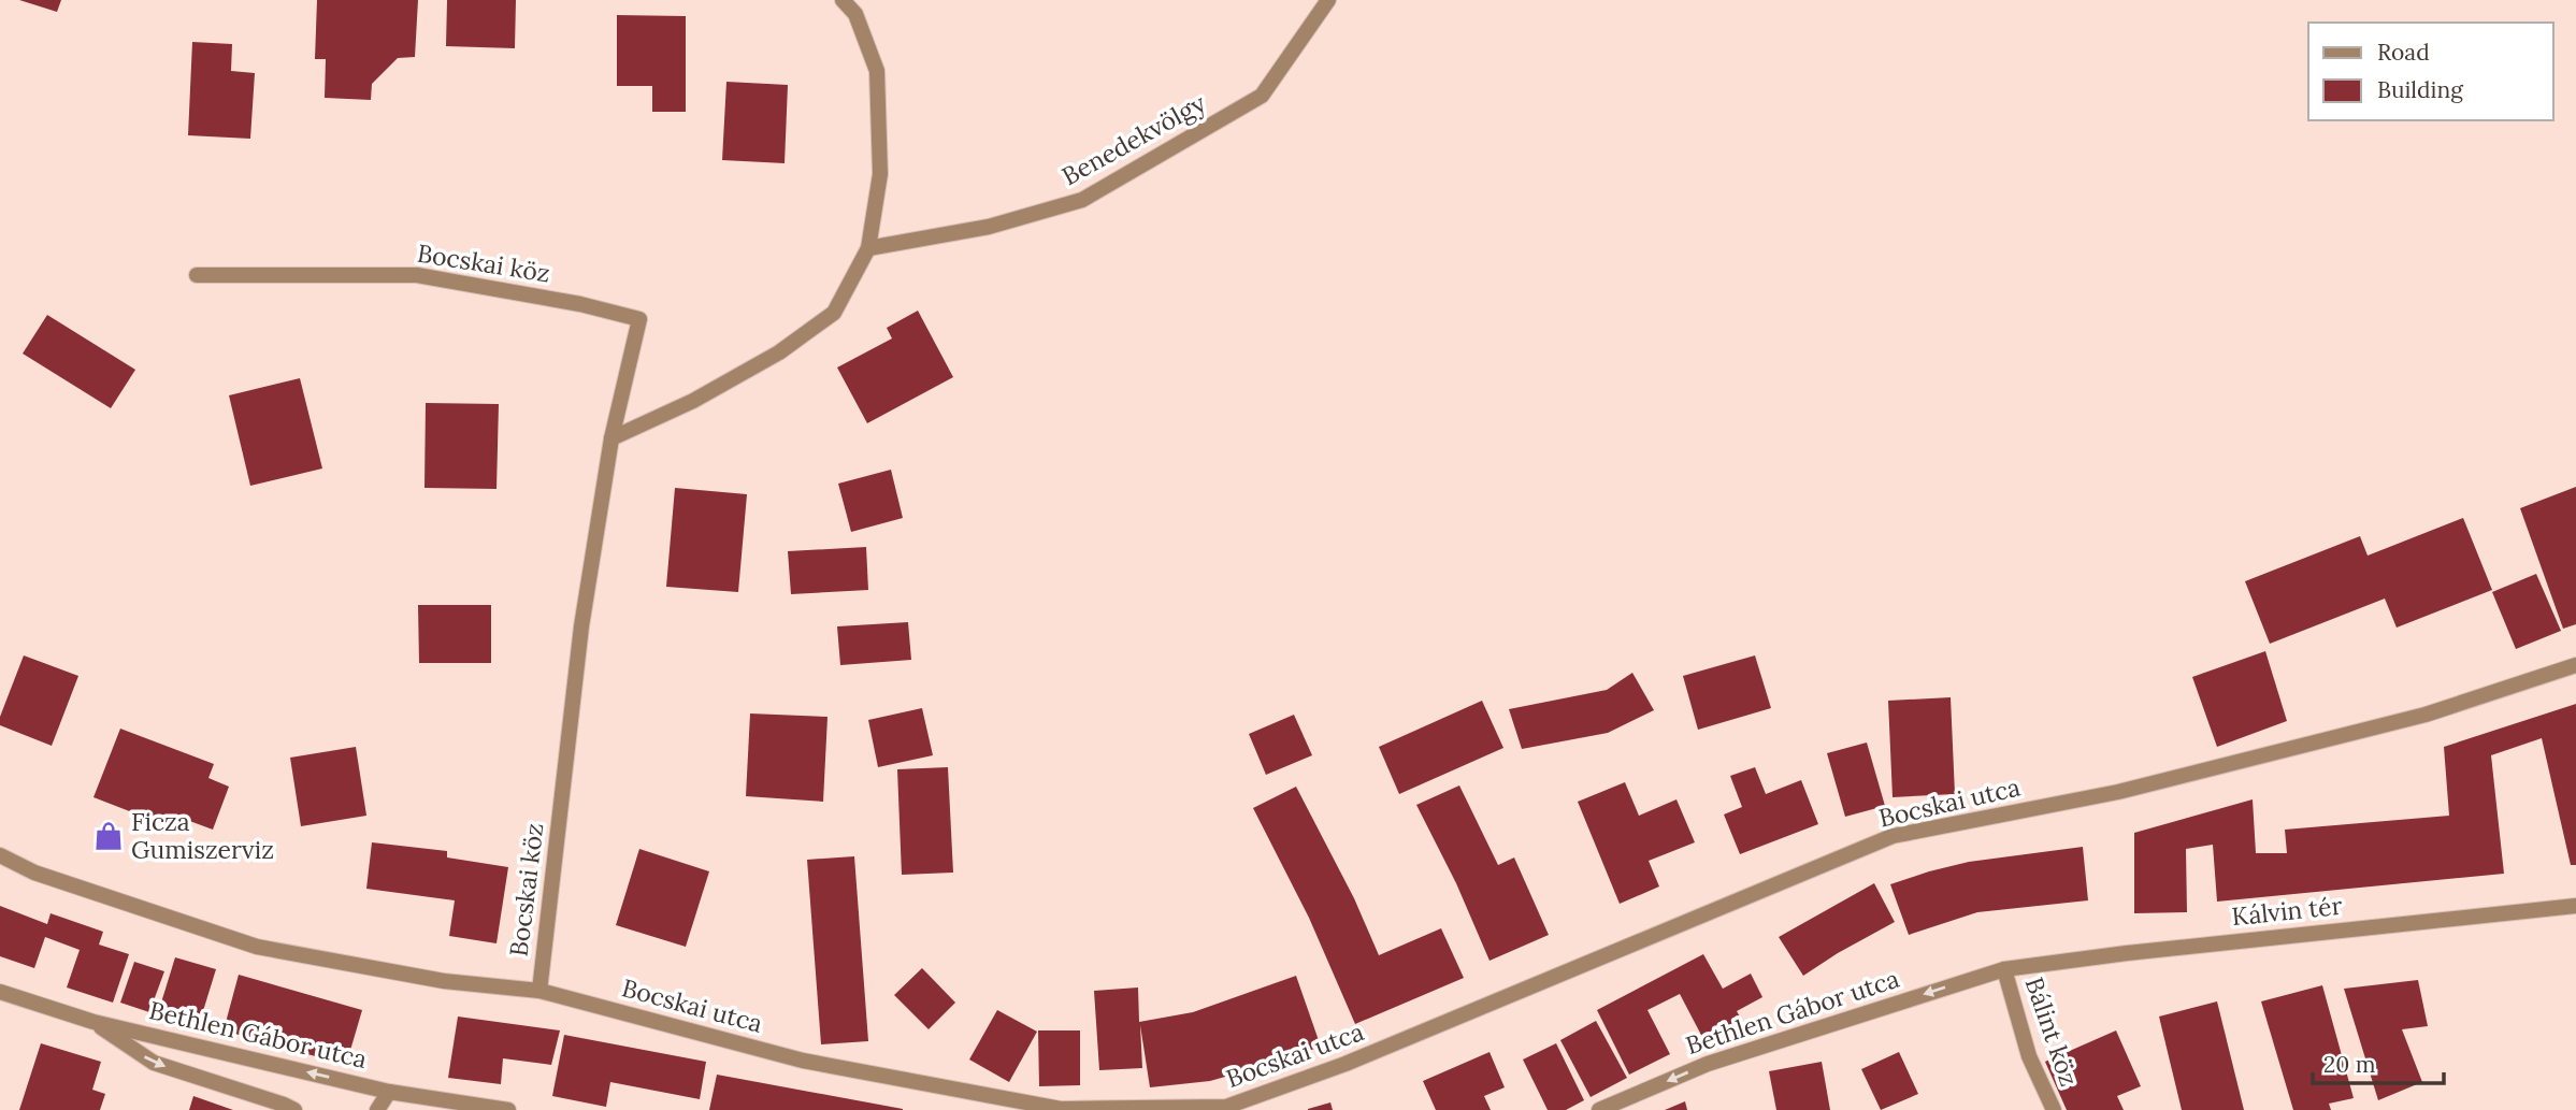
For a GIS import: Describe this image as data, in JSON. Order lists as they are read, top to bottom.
{
  "streets": {
    "street": [
      "Benedekvölgy",
      "Bocskai köz",
      "Bocskai utca",
      "Kálvin tér",
      "Bethlen Gábor utca",
      "Bálint köz"
    ]
  },
  "crossings": [
    ["Bocskai köz", "Bocskai utca"],
    ["Kálvin tér", "Bethlen Gábor utca"],
    ["Kálvin tér", "Bálint köz"],
    ["Bethlen Gábor utca", "Bálint köz"]
  ],
  "one_way": ["Bethlen Gábor utca"],
  "places": {
    "shop": ["Ficza Gumiszerviz"]
  },
  "legend": ["Road", "Building"],
  "scale_bar": "20 m"
}
